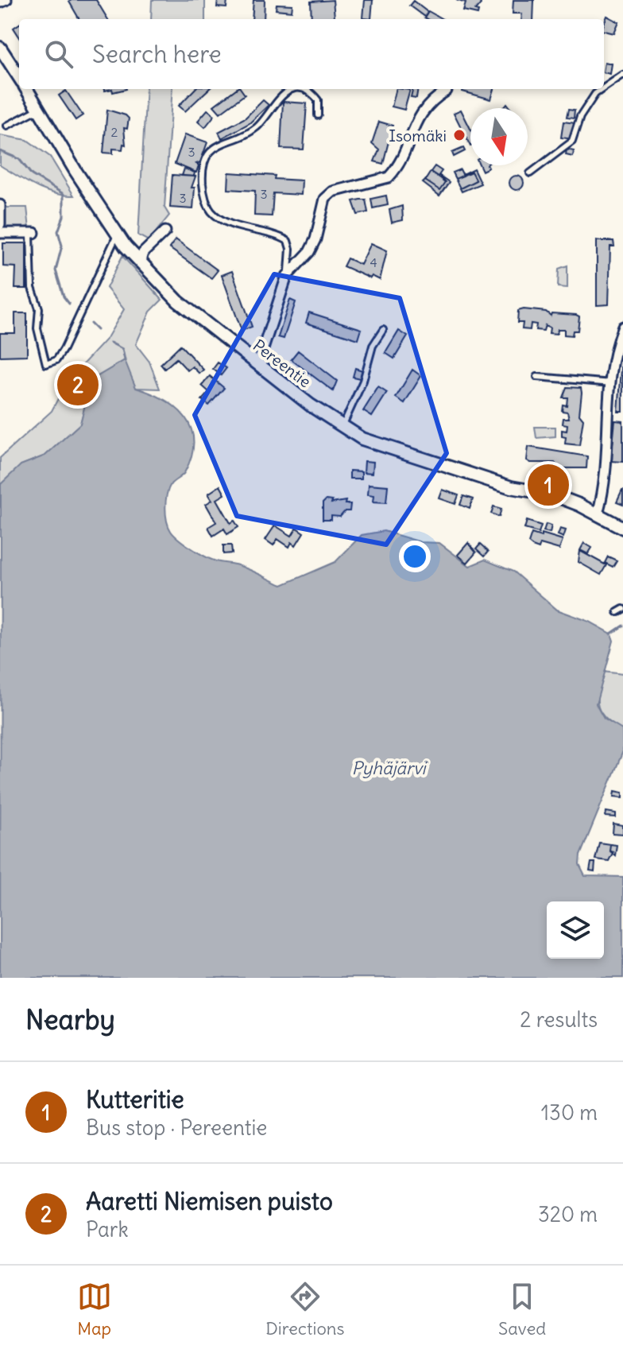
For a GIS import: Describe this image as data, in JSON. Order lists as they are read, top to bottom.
{
  "streets": {
    "street": ["Pereentie"]
  },
  "water": ["Pyhäjärvi"],
  "places": ["Isomäki"],
  "house_numbers": [
    "2",
    "3",
    "3",
    "3",
    "4"
  ],
  "north": "bottom",
  "page": {
    "search": "Search here",
    "pins": ["2", "1"],
    "heading": ["Nearby", "2 results"],
    "list": [
      {
        "mark": "1",
        "name": "Kutteritie",
        "note": "Bus stop · Pereentie",
        "value": "130 m"
      },
      {
        "mark": "2",
        "name": "Aaretti Niemisen puisto",
        "note": "Park",
        "value": "320 m"
      }
    ],
    "nav": ["Map", "Directions", "Saved"]
  }
}
